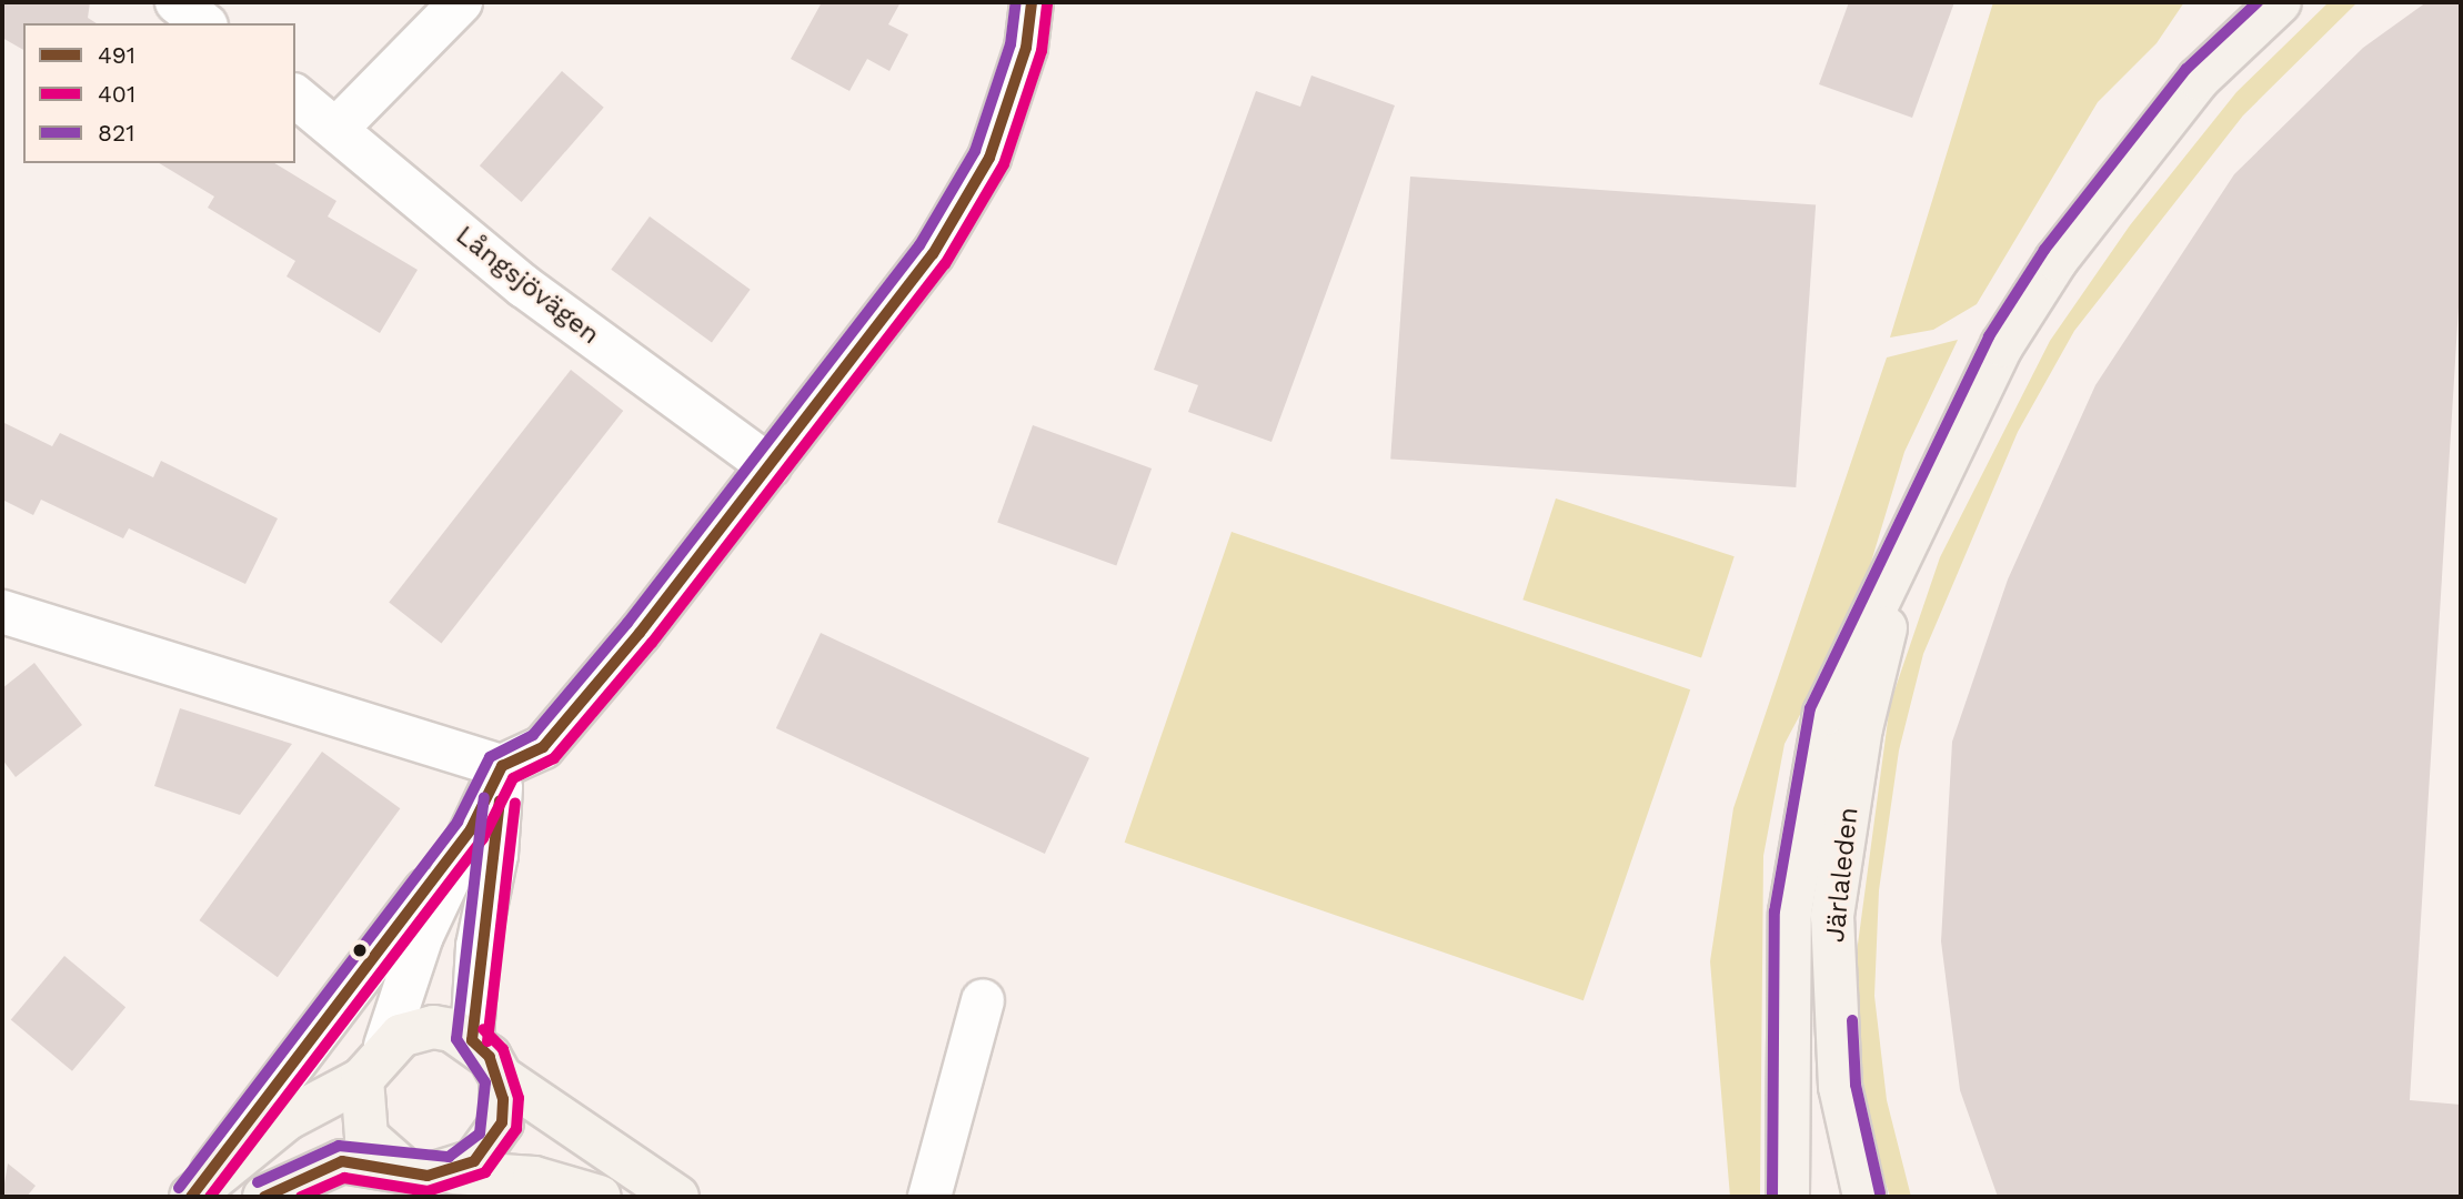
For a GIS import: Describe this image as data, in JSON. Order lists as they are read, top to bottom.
{
  "streets": {
    "main road": ["Järlaleden"],
    "street": ["Långsjövägen"]
  },
  "lines": ["transit line 491", "transit line 821", "transit line 401"],
  "legend": ["491", "401", "821"]
}
